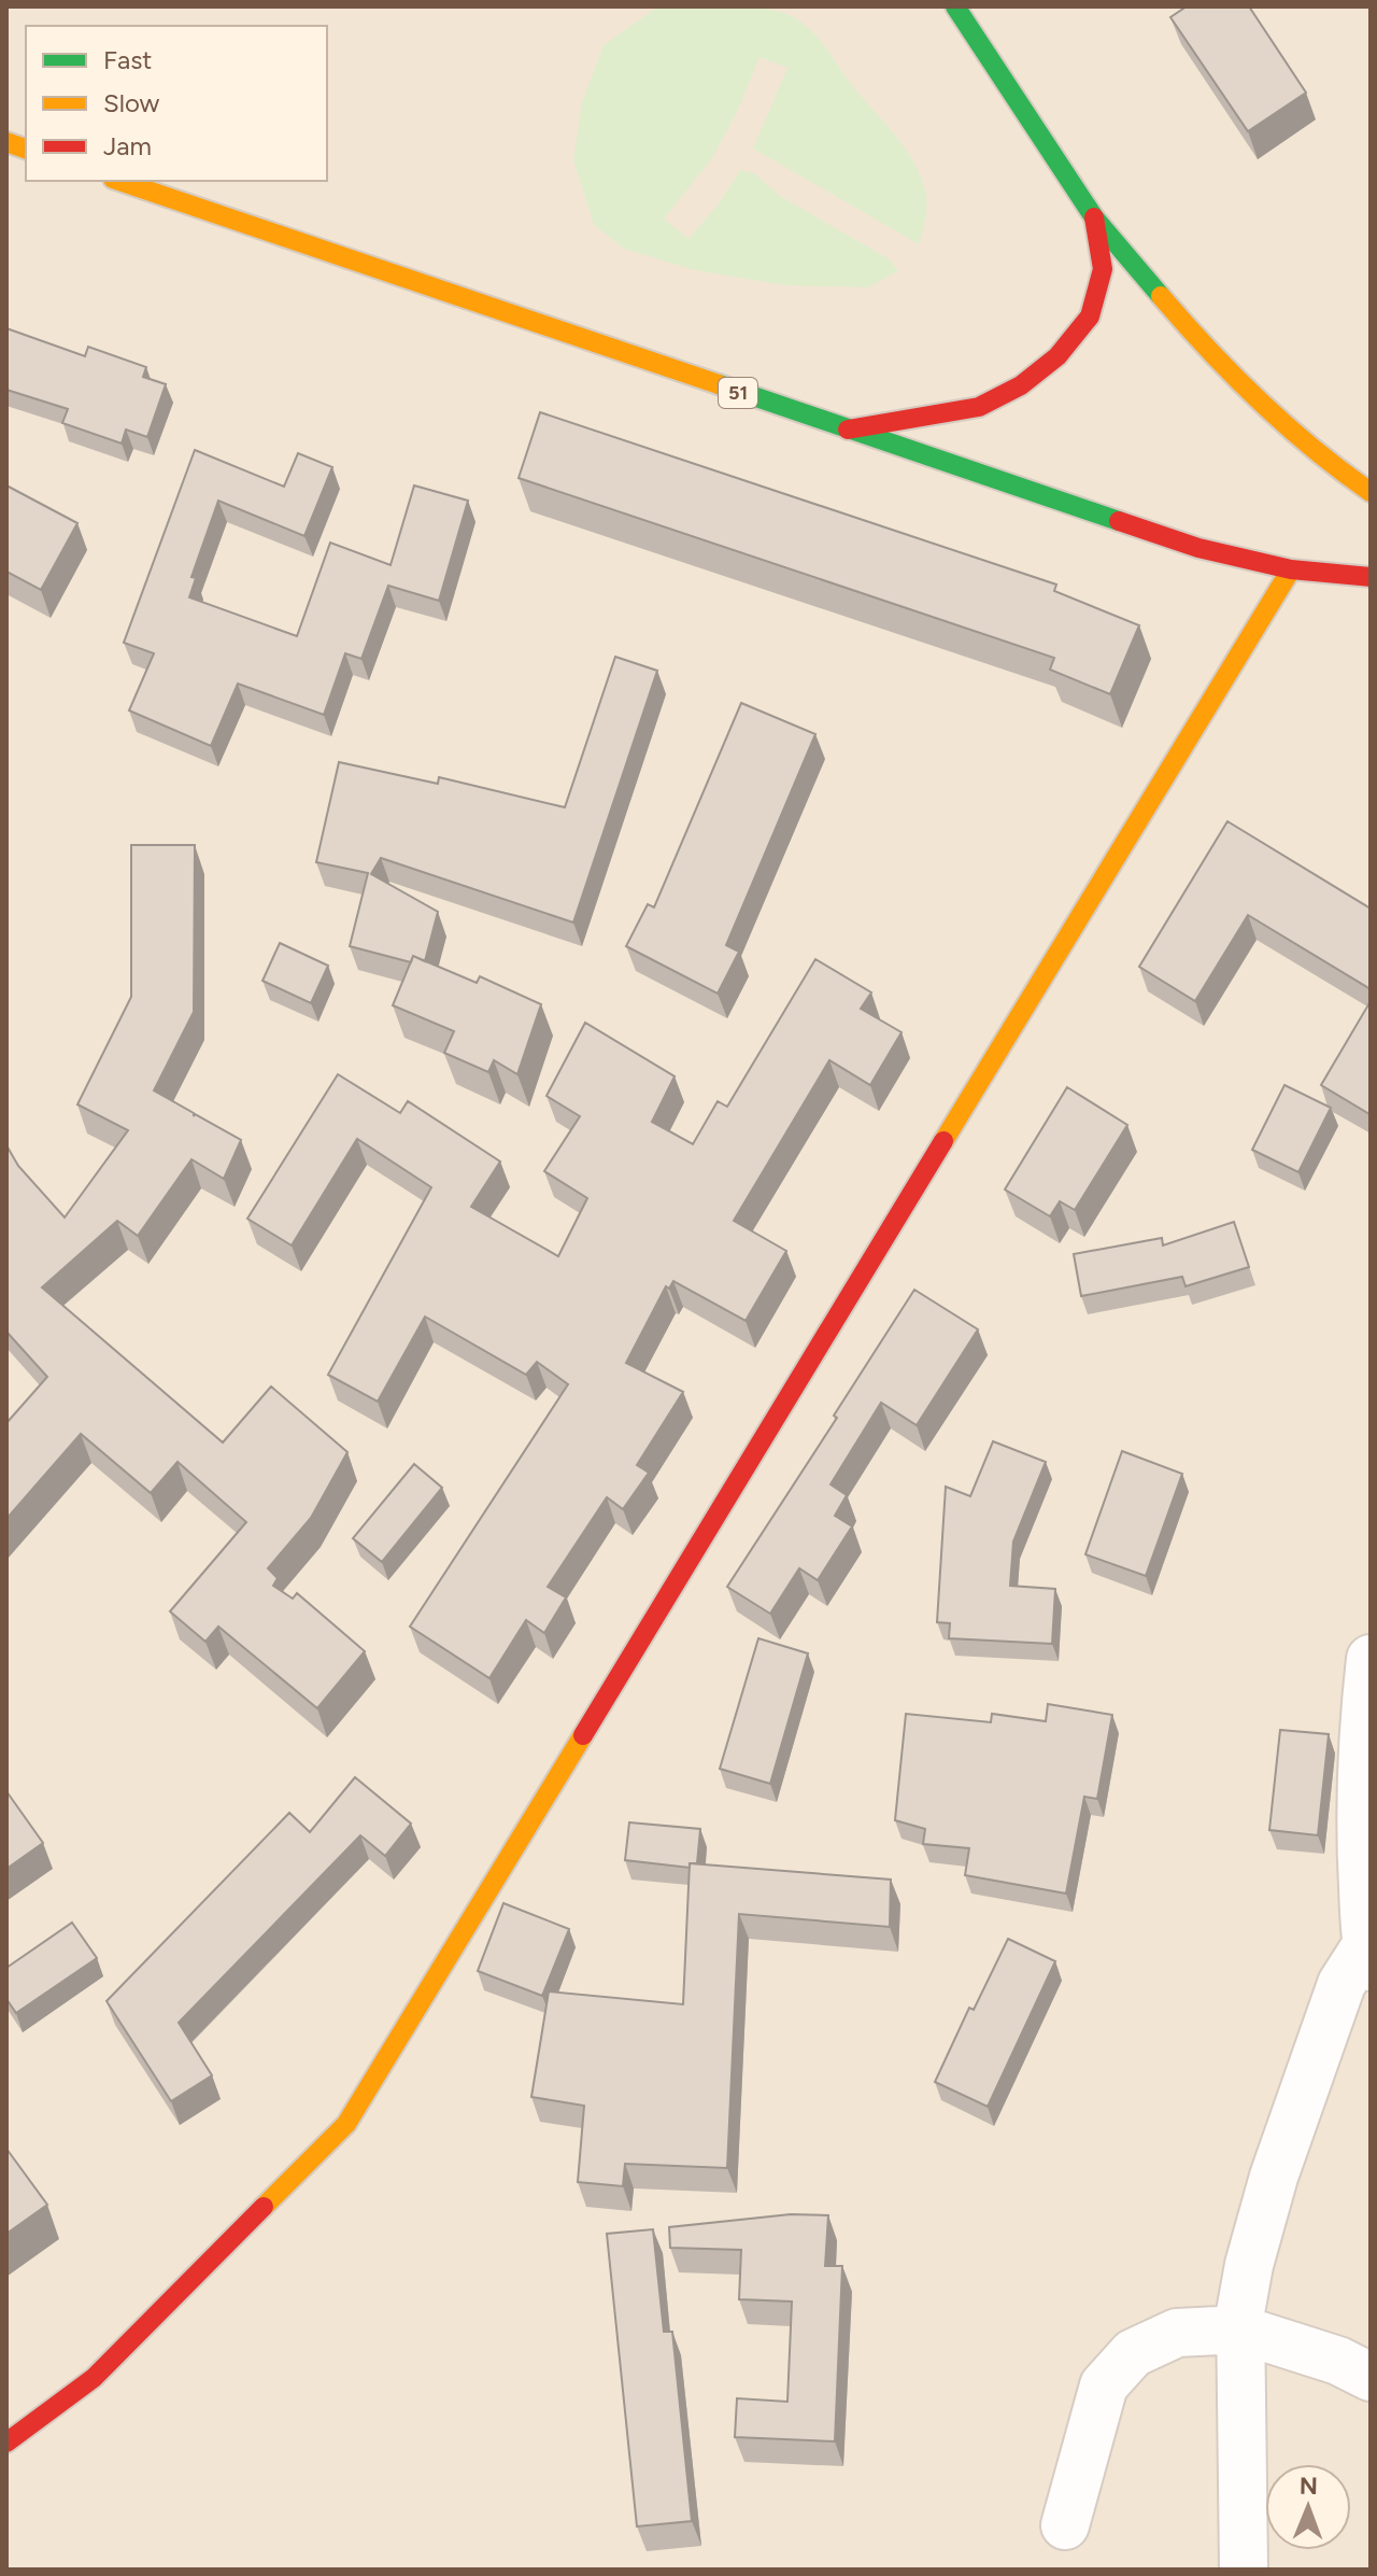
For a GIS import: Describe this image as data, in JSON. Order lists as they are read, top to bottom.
{
  "streets": {
    "street": ["51"]
  },
  "legend": ["Fast", "Slow", "Jam"],
  "north": "top"
}
